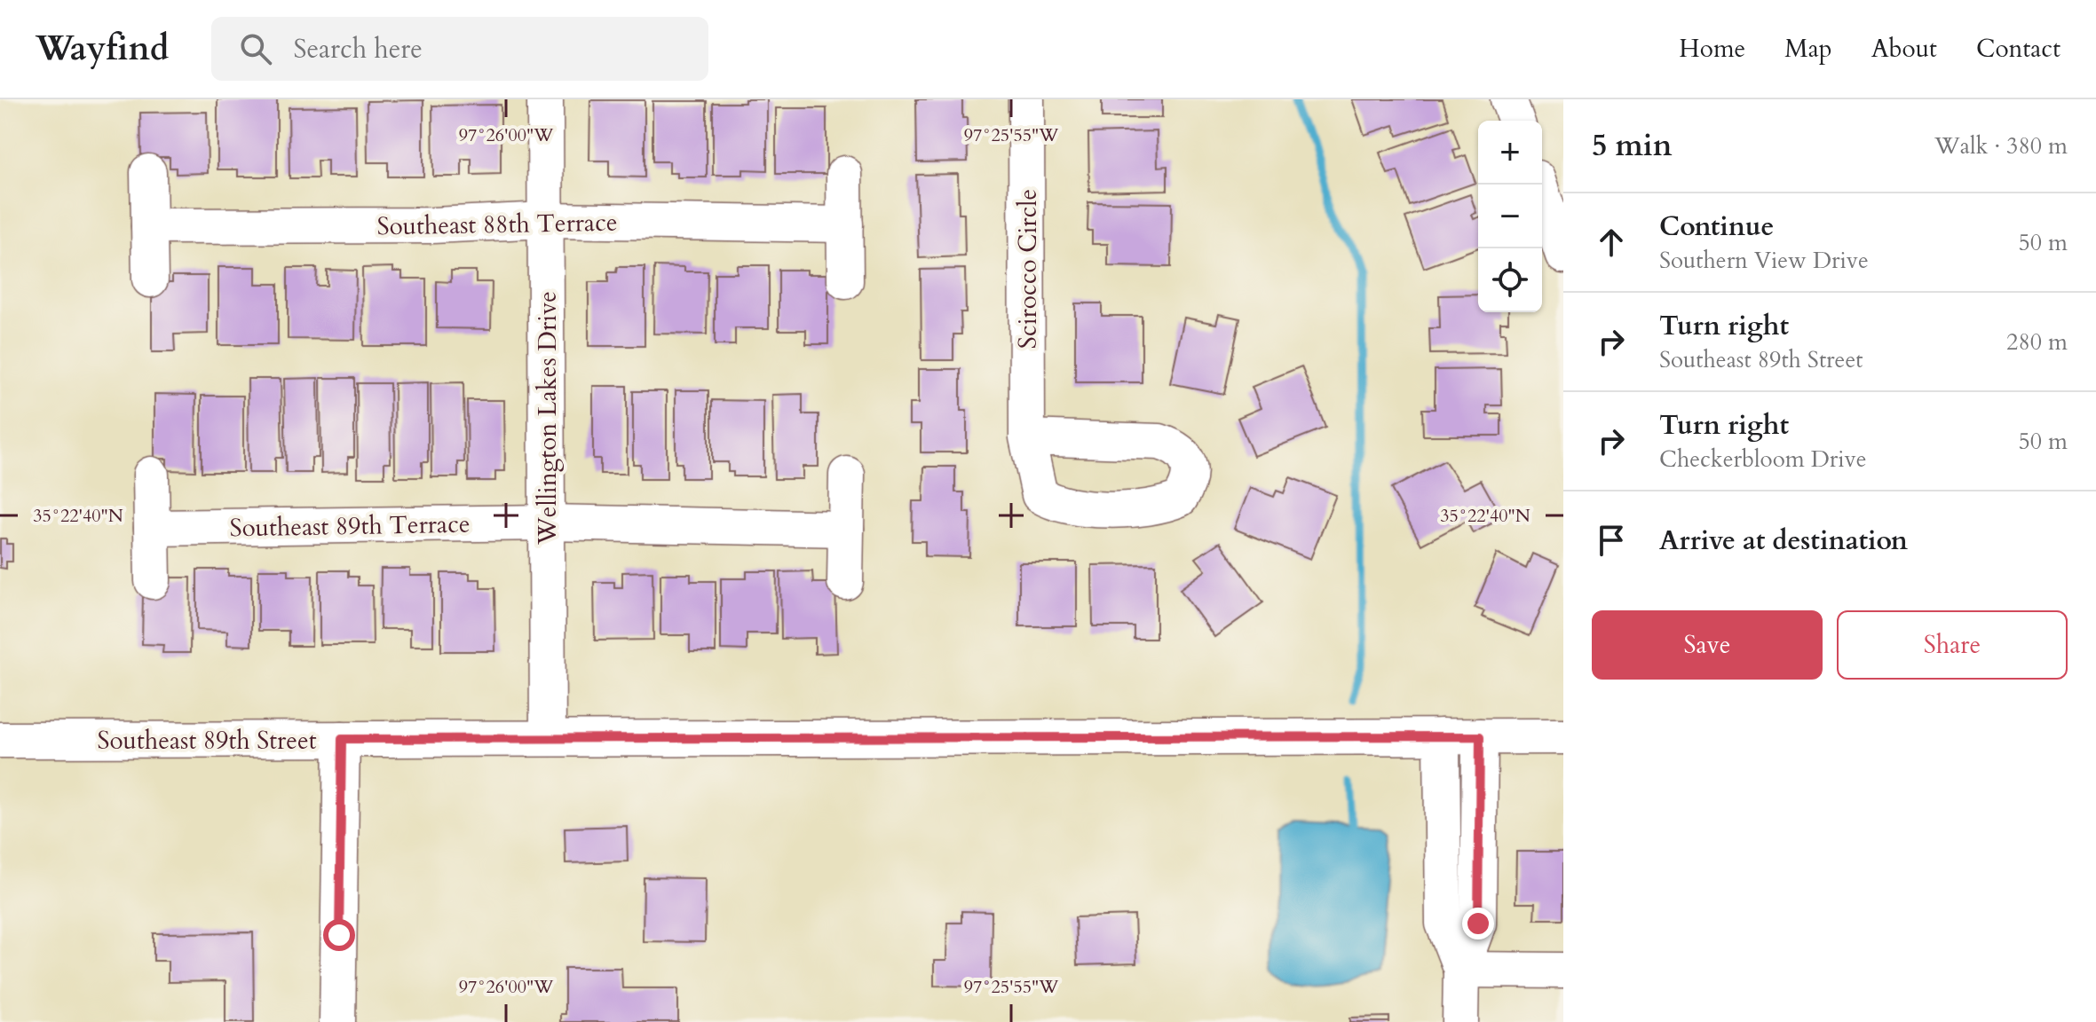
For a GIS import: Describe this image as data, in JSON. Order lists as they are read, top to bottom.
{
  "streets": {
    "street": [
      "Southeast 88th Terrace",
      "Scirocco Circle",
      "Wellington Lakes Drive",
      "Southeast 89th Terrace",
      "Southeast 89th Street"
    ]
  },
  "crossings": [
    ["Southeast 88th Terrace", "Wellington Lakes Drive"],
    ["Wellington Lakes Drive", "Southeast 89th Terrace"],
    ["Wellington Lakes Drive", "Southeast 89th Street"]
  ],
  "page": {
    "header": "Wayfind",
    "search": "Search here",
    "nav": [
      "Home",
      "Map",
      "About",
      "Contact"
    ],
    "heading": ["5 min", "Walk · 380 m"],
    "map_buttons": ["+", "−"],
    "list": [
      ["Continue", "Southern View Drive", "50 m"],
      ["Turn right", "Southeast 89th Street", "280 m"],
      ["Turn right", "Checkerbloom Drive", "50 m"],
      "Arrive at destination"
    ],
    "buttons": ["Save", "Share"]
  },
  "coordinates": ["97°26'00\"W", "97°25'55\"W", "35°22'40\"N"]
}
